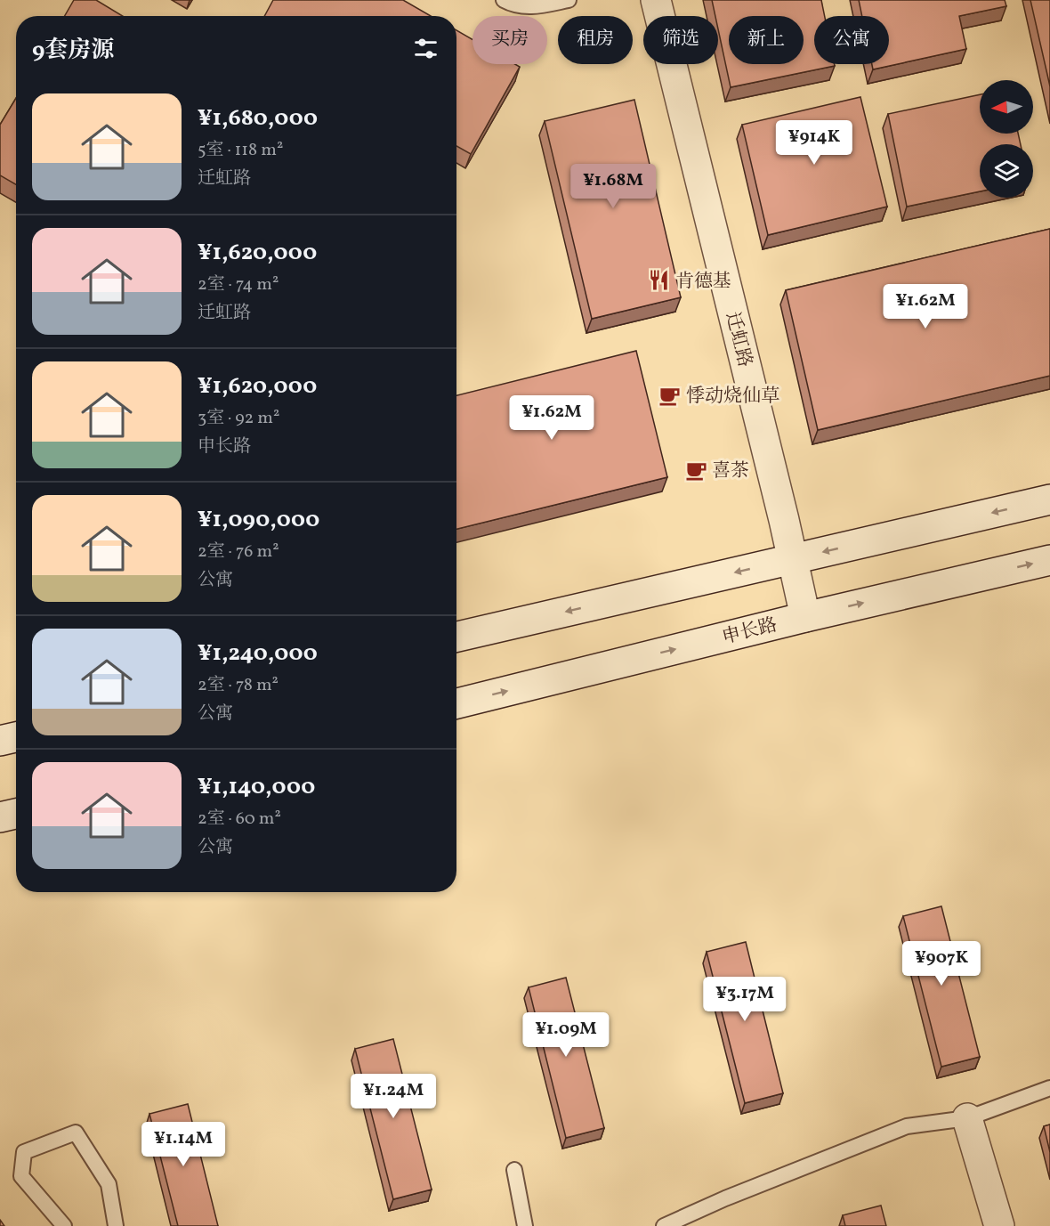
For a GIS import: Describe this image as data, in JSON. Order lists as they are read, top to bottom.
{
  "streets": {
    "main road": ["迁虹路", "申长路"]
  },
  "crossings": [
    ["迁虹路", "申长路"]
  ],
  "places": {
    "restaurant": ["肯德基"],
    "cafe": ["悸动烧仙草", "喜茶"]
  },
  "north": "left",
  "page": {
    "chip": [
      "买房",
      "租房",
      "筛选",
      "新上",
      "公寓"
    ],
    "heading": "9套房源",
    "list": [
      {
        "name": "¥1,680,000",
        "note": "5室 · 118 m² · 迁虹路"
      },
      {
        "name": "¥1,620,000",
        "note": "2室 · 74 m² · 迁虹路"
      },
      {
        "name": "¥1,620,000",
        "note": "3室 · 92 m² · 申长路"
      },
      {
        "name": "¥1,090,000",
        "note": "2室 · 76 m² · 公寓"
      },
      {
        "name": "¥1,240,000",
        "note": "2室 · 78 m² · 公寓"
      },
      {
        "name": "¥1,140,000",
        "note": "2室 · 60 m² · 公寓"
      }
    ],
    "price": [
      "¥914K",
      "¥1.68M",
      "¥1.62M",
      "¥1.62M",
      "¥907K",
      "¥3.17M",
      "¥1.09M",
      "¥1.24M",
      "¥1.14M"
    ]
  }
}
